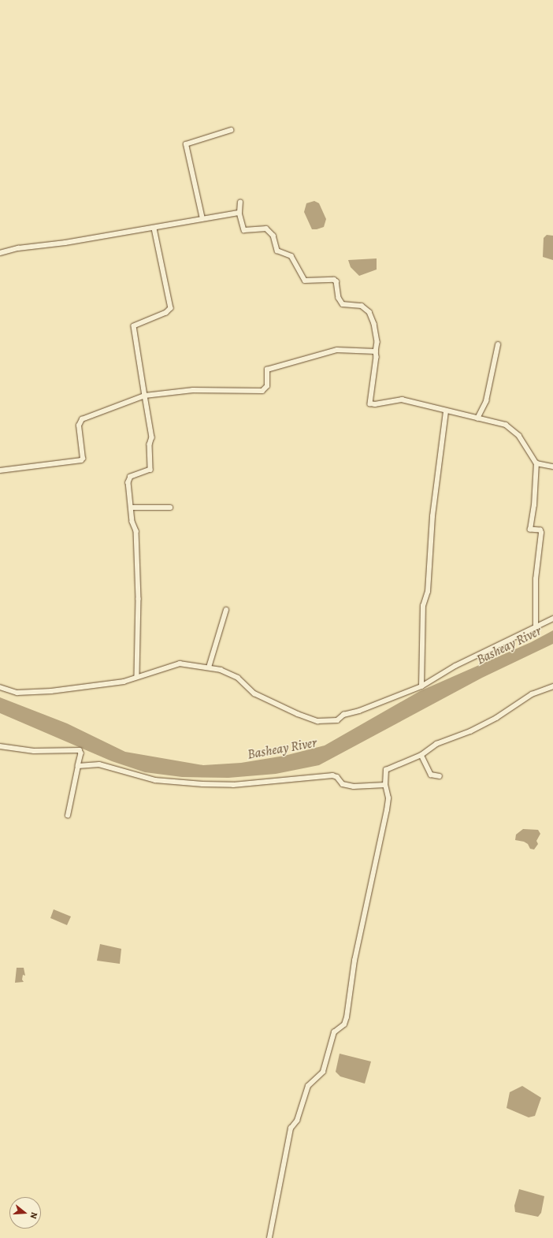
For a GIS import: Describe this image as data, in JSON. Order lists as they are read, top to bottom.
{
  "water": ["Basheay River"],
  "north": "right"
}
